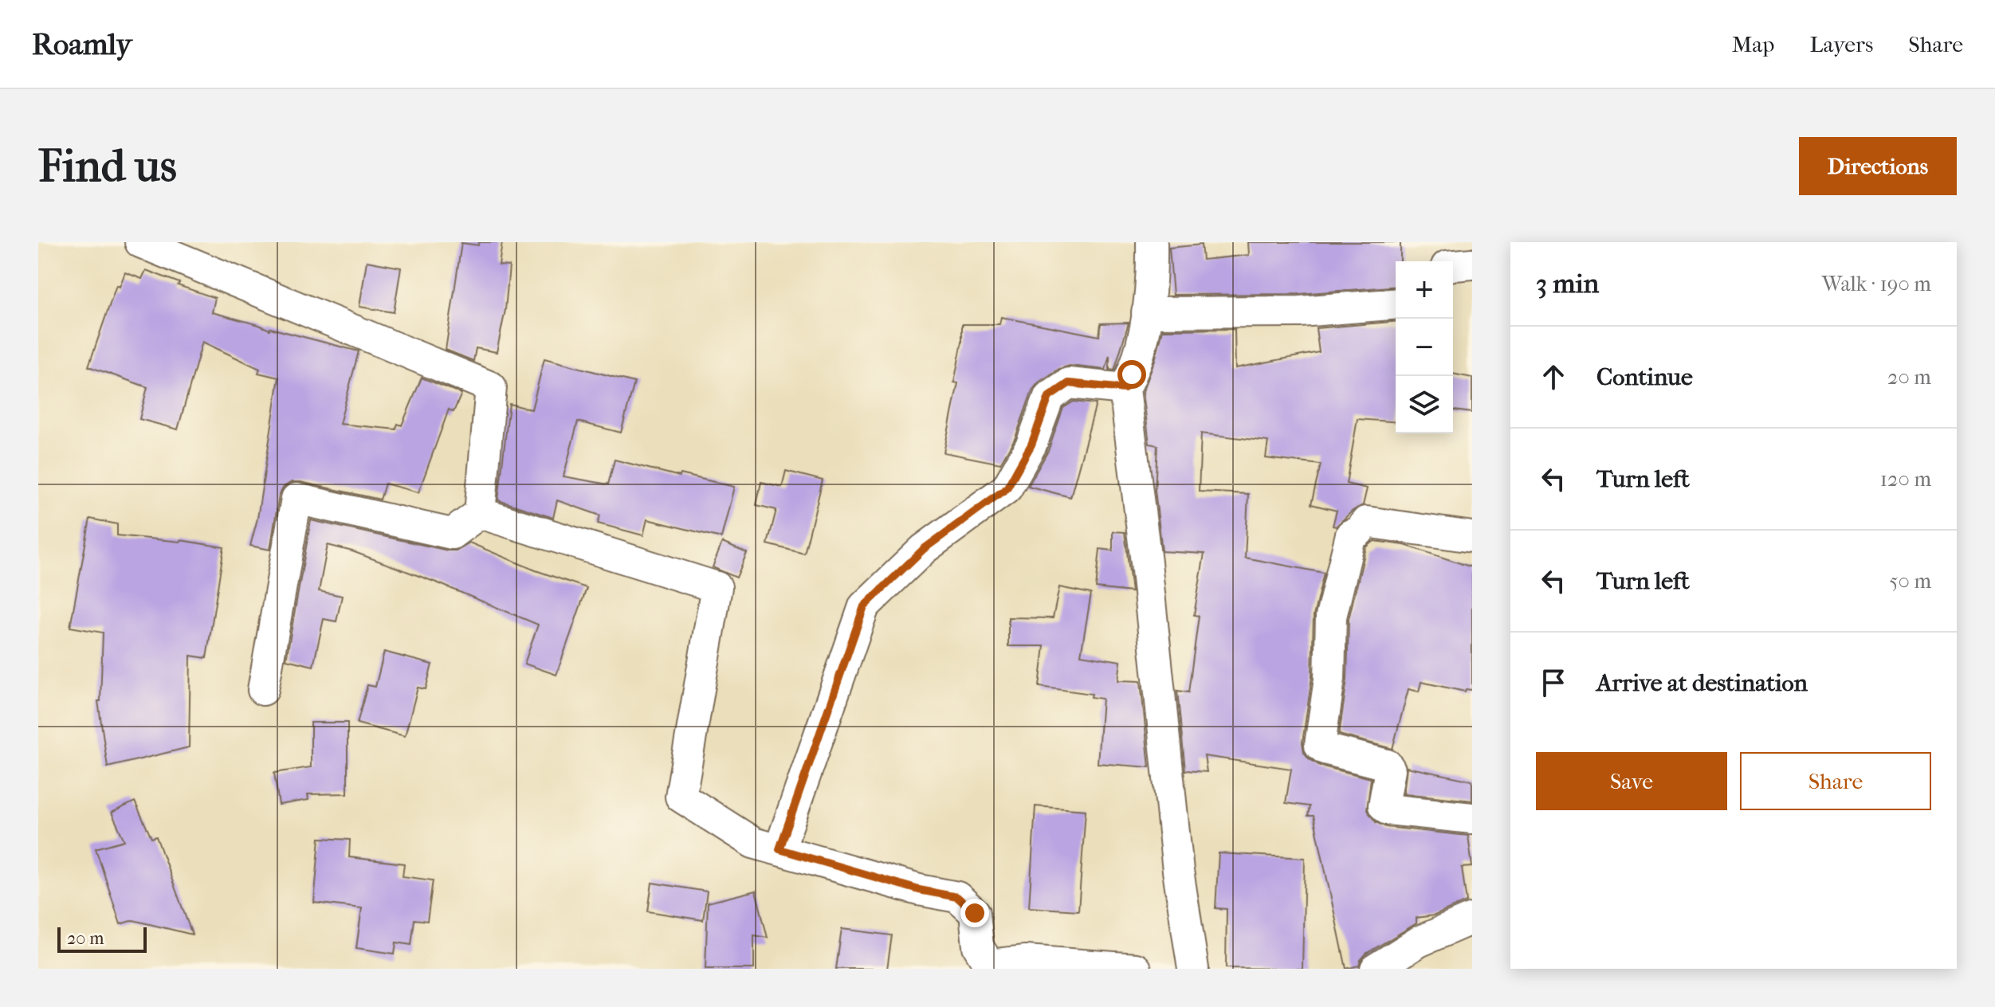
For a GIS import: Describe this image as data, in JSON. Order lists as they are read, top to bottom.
{
  "scale_bar": "20 m",
  "page": {
    "header": "Roamly",
    "nav": ["Map", "Layers", "Share"],
    "buttons": [
      "Directions",
      ["Save", "Share"]
    ],
    "title": "Find us",
    "heading": ["3 min", "Walk · 190 m"],
    "map_buttons": ["+", "−"],
    "list": [
      ["Continue", "20 m"],
      ["Turn left", "120 m"],
      ["Turn left", "50 m"],
      "Arrive at destination"
    ],
    "scale": "20 m"
  }
}
